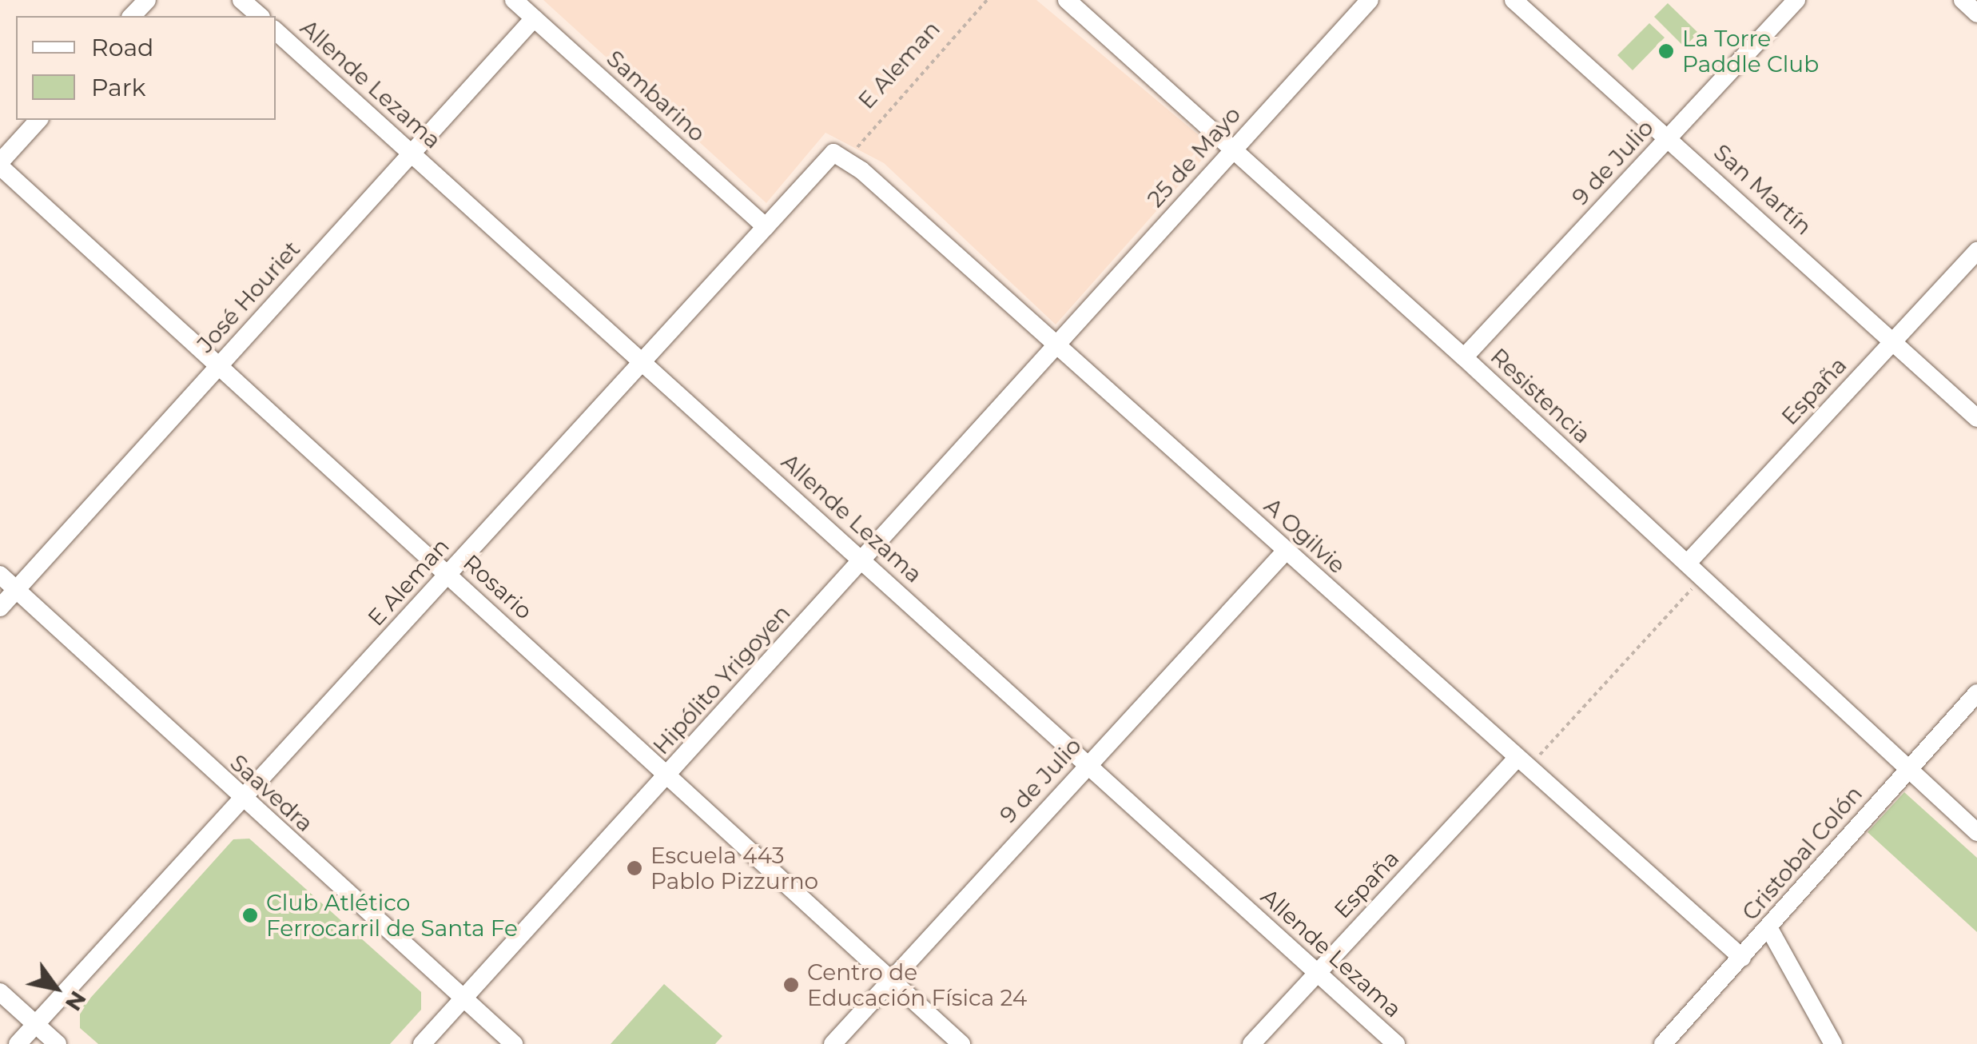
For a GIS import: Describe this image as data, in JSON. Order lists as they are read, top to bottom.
{
  "streets": {
    "street": [
      "E Aleman",
      "Allende Lezama",
      "Sambarino",
      "25 de Mayo",
      "9 de Julio",
      "San Martín",
      "José Houriet",
      "España",
      "Resistencia",
      "A Ogilvie",
      "Rosario",
      "Hipólito Yrigoyen",
      "Saavedra",
      "Cristobal Colón"
    ]
  },
  "crossings": [
    ["E Aleman", "Allende Lezama"],
    ["E Aleman", "Sambarino"],
    ["E Aleman", "A Ogilvie"],
    ["E Aleman", "Rosario"],
    ["E Aleman", "Saavedra"],
    ["Allende Lezama", "9 de Julio"],
    ["Allende Lezama", "José Houriet"],
    ["Allende Lezama", "España"],
    ["Allende Lezama", "Hipólito Yrigoyen"],
    ["Sambarino", "José Houriet"],
    ["25 de Mayo", "Resistencia"],
    ["25 de Mayo", "A Ogilvie"],
    ["25 de Mayo", "Hipólito Yrigoyen"],
    ["9 de Julio", "San Martín"],
    ["9 de Julio", "Resistencia"],
    ["9 de Julio", "A Ogilvie"],
    ["9 de Julio", "Rosario"],
    ["San Martín", "España"],
    ["José Houriet", "Rosario"],
    ["José Houriet", "Saavedra"],
    ["España", "Resistencia"],
    ["España", "A Ogilvie"],
    ["Resistencia", "Cristobal Colón"],
    ["A Ogilvie", "Hipólito Yrigoyen"],
    ["A Ogilvie", "Cristobal Colón"],
    ["Rosario", "Hipólito Yrigoyen"],
    ["Hipólito Yrigoyen", "Saavedra"]
  ],
  "places": [
    "La Torre Paddle Club",
    "Escuela 443 Pablo Pizzurno",
    "Club Atlético Ferrocarril de Santa Fe",
    "Centro de Educación Física 24"
  ],
  "legend": ["Road", "Park"],
  "north": "bottom right"
}
